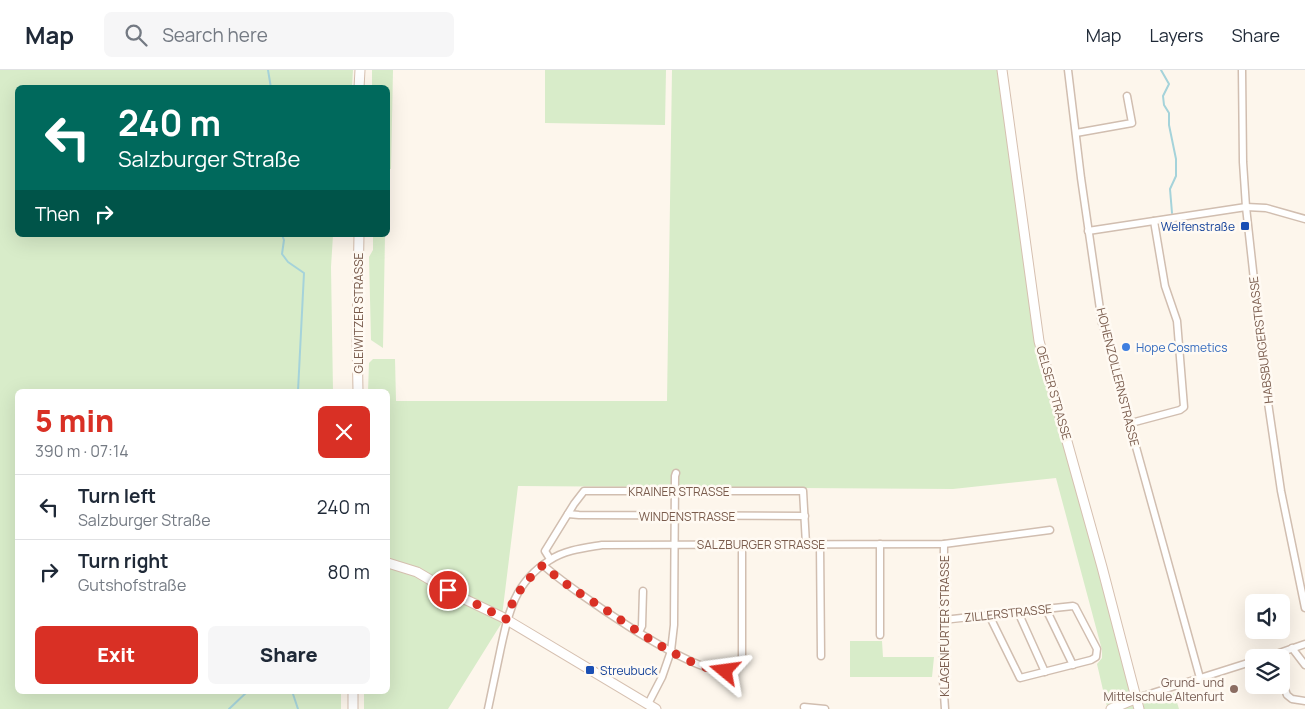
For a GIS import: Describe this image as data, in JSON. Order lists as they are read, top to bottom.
{
  "streets": {
    "main road": ["GLEIWITZER STRASSE", "OELSER STRASSE"],
    "street": [
      "HABSBURGERSTRASSE",
      "HOHENZOLLERNSTRASSE",
      "KRAINER STRASSE",
      "WINDENSTRASSE",
      "SALZBURGER STRASSE",
      "ZILLERSTRASSE",
      "KLAGENFURTER STRASSE"
    ]
  },
  "crossings": [
    ["KRAINER STRASSE", "WINDENSTRASSE"],
    ["KRAINER STRASSE", "SALZBURGER STRASSE"],
    ["SALZBURGER STRASSE", "KLAGENFURTER STRASSE"],
    ["ZILLERSTRASSE", "KLAGENFURTER STRASSE"]
  ],
  "places": {
    "transit": ["Welfenstraße", "Streubuck"],
    "other": ["Hope Cosmetics", "Grund- und Mittelschule Altenfurt"]
  },
  "page": {
    "header": "Map",
    "search": "Search here",
    "nav": ["Map", "Layers", "Share"],
    "turn": ["240 m", "Salzburger Straße"],
    "then": "Then",
    "heading": ["5 min", "390 m · 07:14"],
    "list": [
      {
        "name": "Turn left",
        "note": "Salzburger Straße",
        "value": "240 m"
      },
      {
        "name": "Turn right",
        "note": "Gutshofstraße",
        "value": "80 m"
      }
    ],
    "buttons": ["Exit", "Share"]
  }
}
